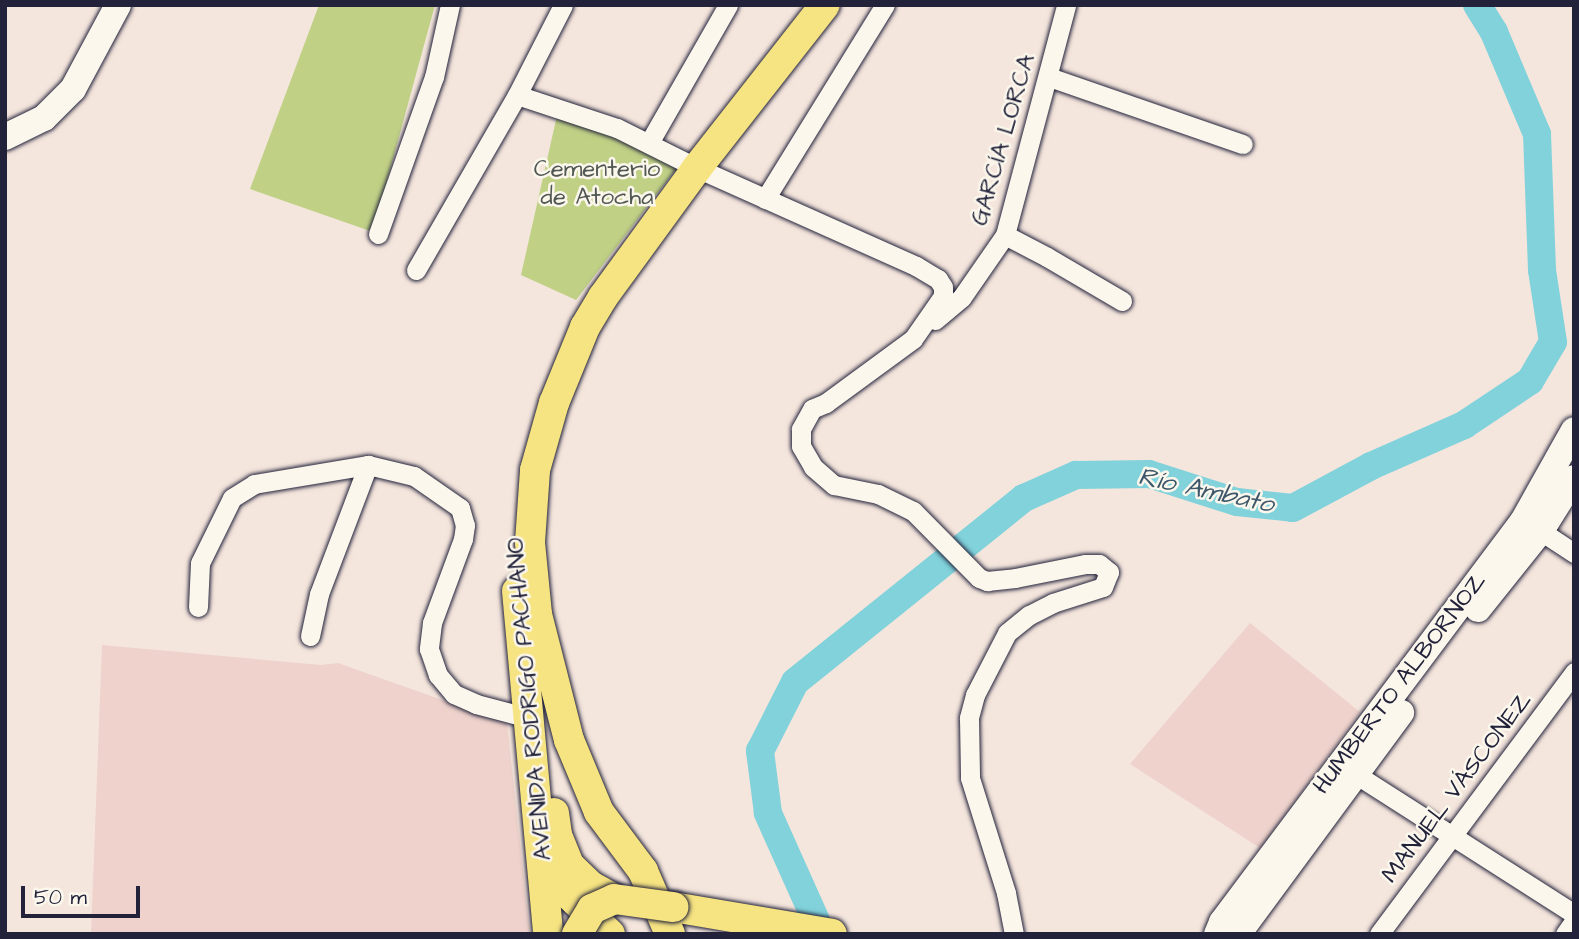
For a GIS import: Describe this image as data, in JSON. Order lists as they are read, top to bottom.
{
  "streets": {
    "main road": ["HUMBERTO ALBORNOZ", "AVENIDA RODRIGO PACHANO"],
    "street": ["GARCÍA LORCA", "MANUEL VÁSCONEZ"]
  },
  "water": ["Río Ambato"],
  "parks": ["Cementerio de Atocha"],
  "scale_bar": "50 m"
}
